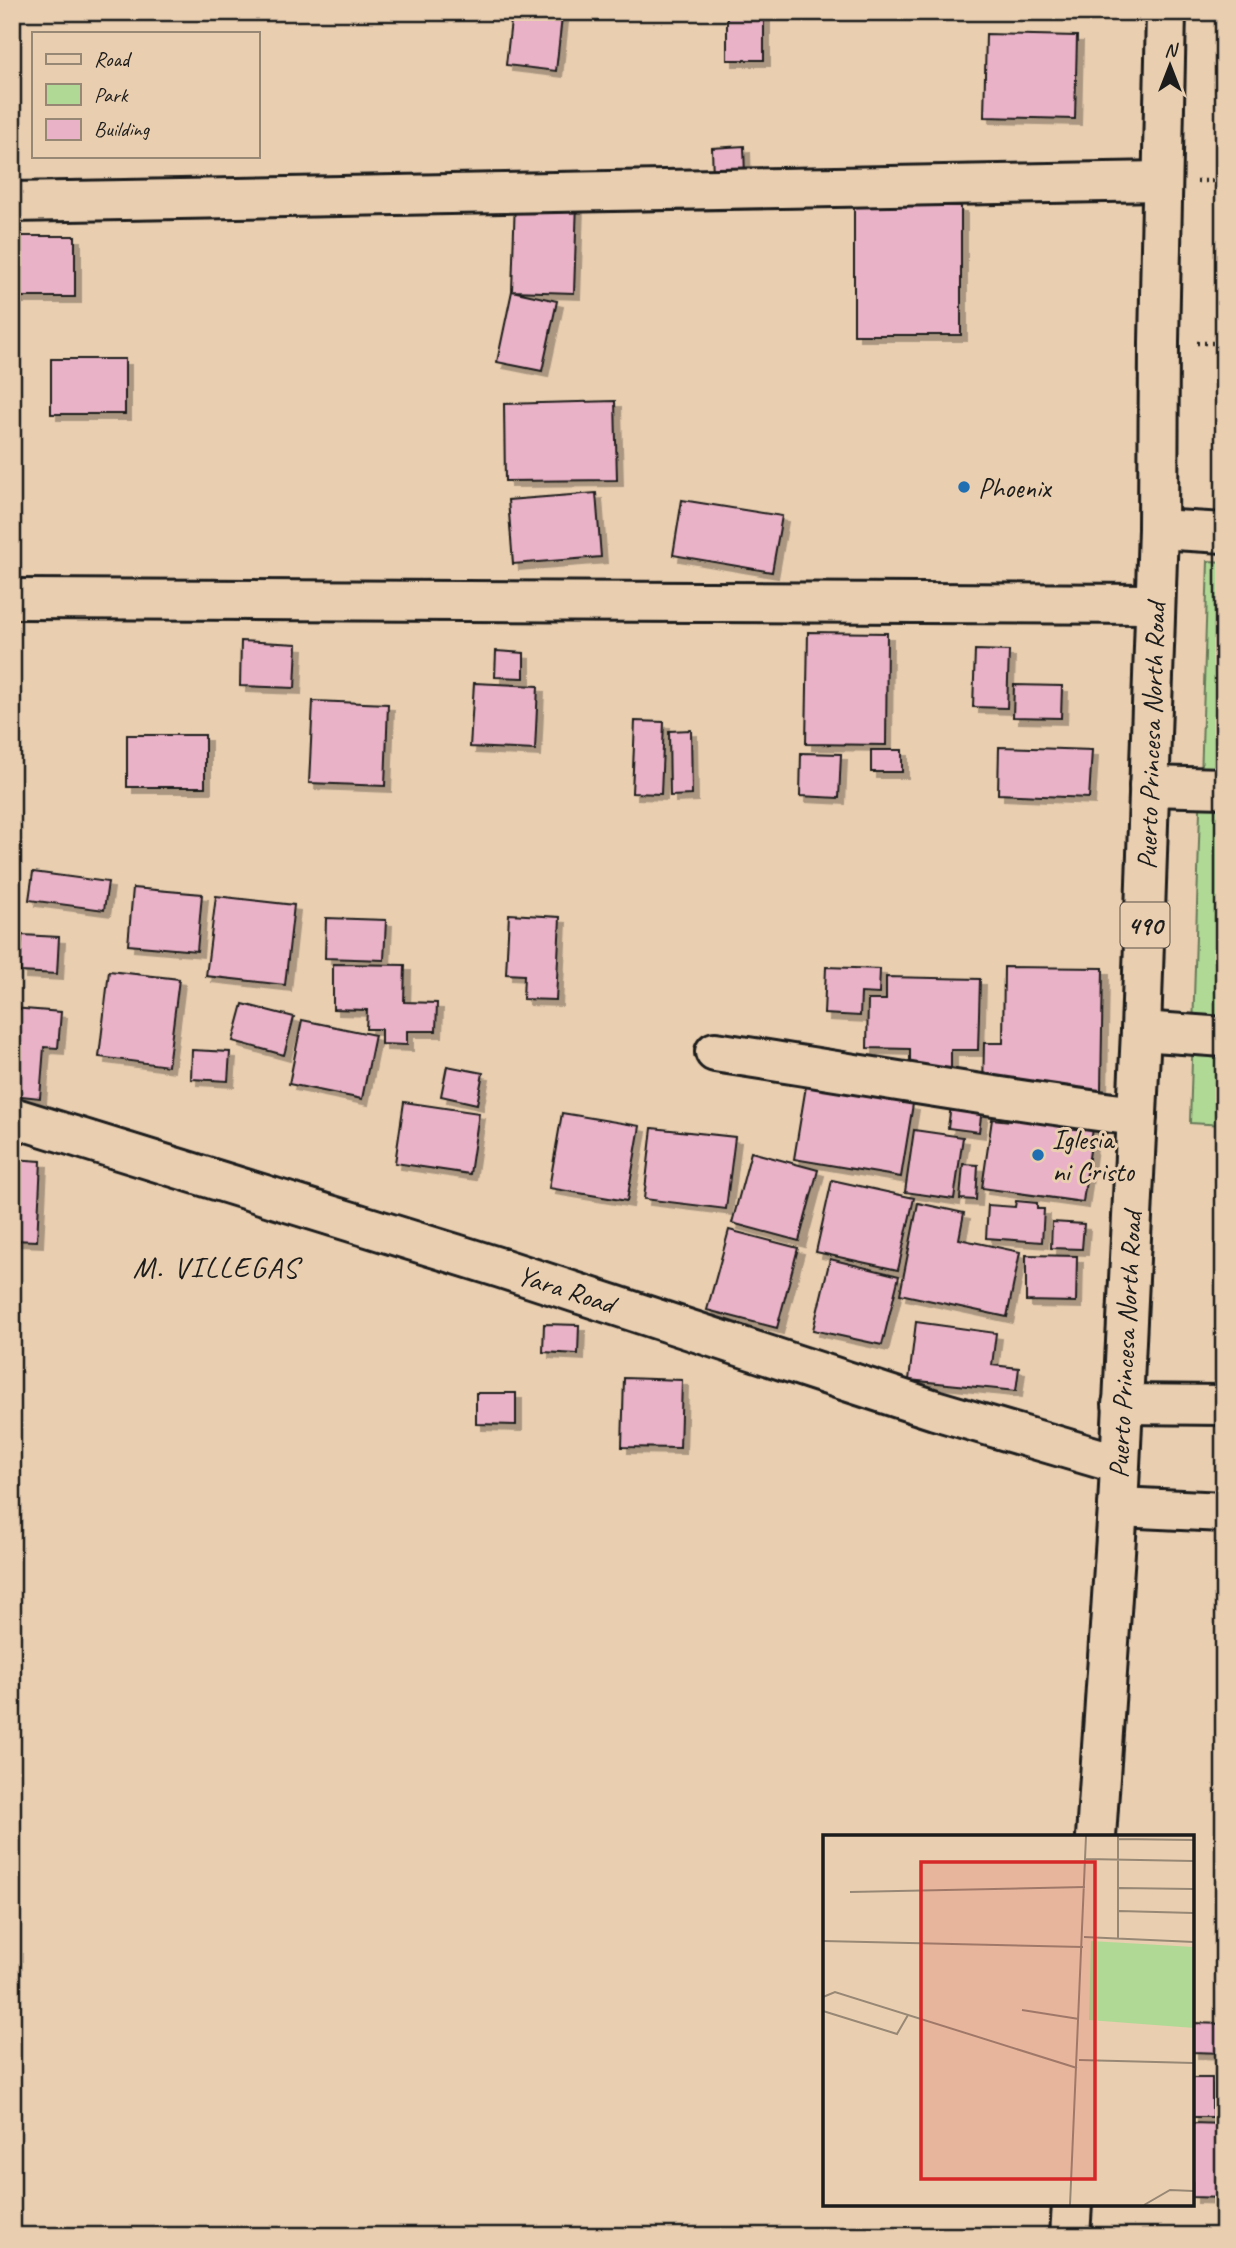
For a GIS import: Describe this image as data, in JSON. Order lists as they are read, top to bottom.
{
  "streets": {
    "street": ["Puerto Princesa North Road", "490", "Yara Road"]
  },
  "crossings": [
    ["Puerto Princesa North Road", "Yara Road"]
  ],
  "districts": ["M. VILLEGAS"],
  "places": ["Phoenix", "Iglesia ni Cristo"],
  "legend": ["Road", "Park", "Building"],
  "north": "top"
}
